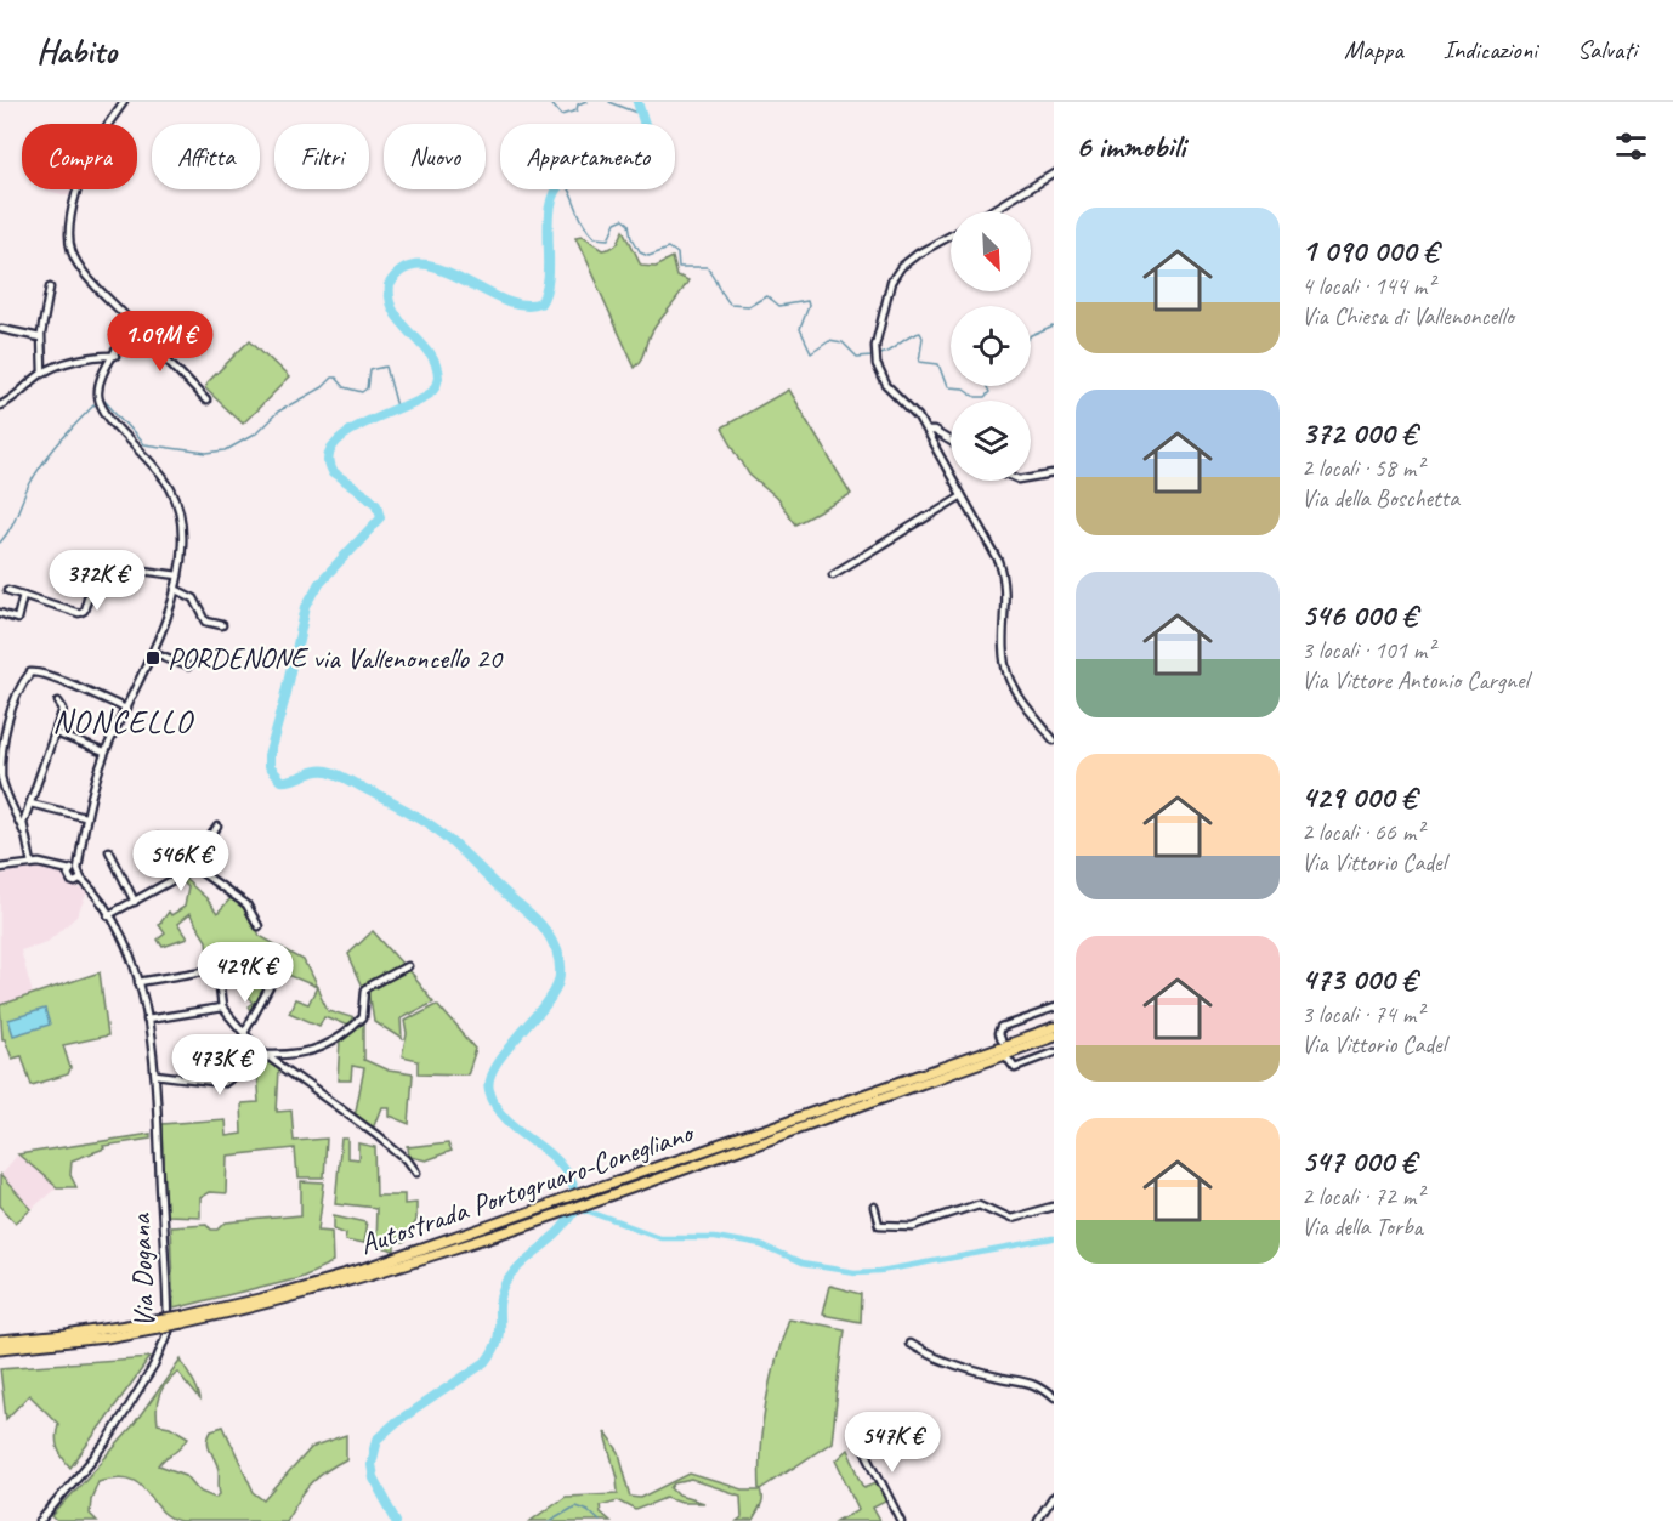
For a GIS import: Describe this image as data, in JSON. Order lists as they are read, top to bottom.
{
  "streets": {
    "highway": ["Autostrada Portogruaro-Conegliano"],
    "street": ["Via Dogana"]
  },
  "districts": ["NONCELLO"],
  "places": {
    "transit": ["PORDENONE via Vallenoncello 20"]
  },
  "north": "bottom right",
  "page": {
    "header": "Habito",
    "nav": ["Mappa", "Indicazioni", "Salvati"],
    "heading": "6 immobili",
    "chip": [
      "Compra",
      "Affitta",
      "Filtri",
      "Nuovo",
      "Appartamento"
    ],
    "list": [
      {
        "name": "1 090 000 €",
        "note": "4 locali · 144 m² · Via Chiesa di Vallenoncello"
      },
      {
        "name": "372 000 €",
        "note": "2 locali · 58 m² · Via della Boschetta"
      },
      {
        "name": "546 000 €",
        "note": "3 locali · 101 m² · Via Vittore Antonio Cargnel"
      },
      {
        "name": "429 000 €",
        "note": "2 locali · 66 m² · Via Vittorio Cadel"
      },
      {
        "name": "473 000 €",
        "note": "3 locali · 74 m² · Via Vittorio Cadel"
      },
      {
        "name": "547 000 €",
        "note": "2 locali · 72 m² · Via della Torba"
      }
    ],
    "price": [
      "1.09M €",
      "372K €",
      "546K €",
      "429K €",
      "473K €",
      "547K €"
    ]
  }
}
